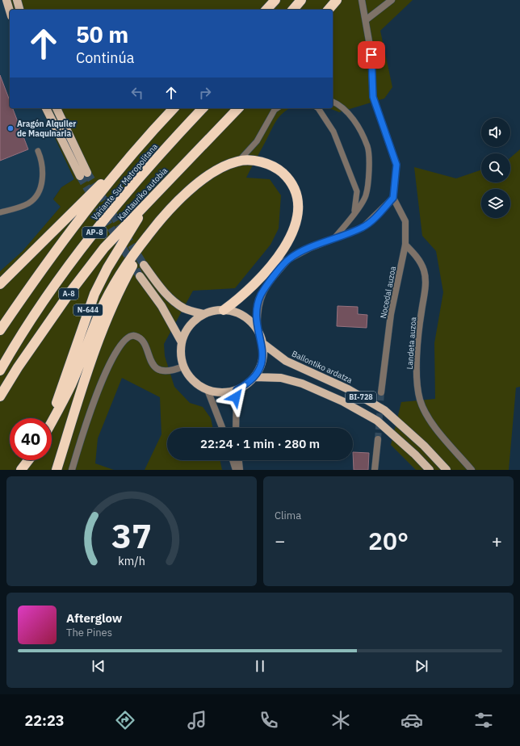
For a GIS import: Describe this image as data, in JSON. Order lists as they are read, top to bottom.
{
  "streets": {
    "highway": [
      "Variante Sur Metropolitana",
      "Kantauriko autobia",
      "AP-8",
      "A-8",
      "N-644"
    ],
    "main road": ["Ballontiko ardatza", "BI-728"],
    "street": ["Nocedal auzoa", "Landeta auzoa"]
  },
  "crossings": [
    ["Kantauriko autobia", "N-644"],
    ["Nocedal auzoa", "Landeta auzoa"],
    ["Ballontiko ardatza", "BI-728"]
  ],
  "places": ["Aragón Alquiler de Maquinaria"],
  "page": {
    "turn": ["50 m", "Continúa"],
    "limit": "40",
    "trip": "22:24 · 1 min · 280 m",
    "tile": "Clima",
    "heat": ["−", "20°", "+"],
    "song": ["Afterglow", "The Pines"],
    "tabs": "22:23",
    "gauge": ["37", "km/h"]
  }
}
